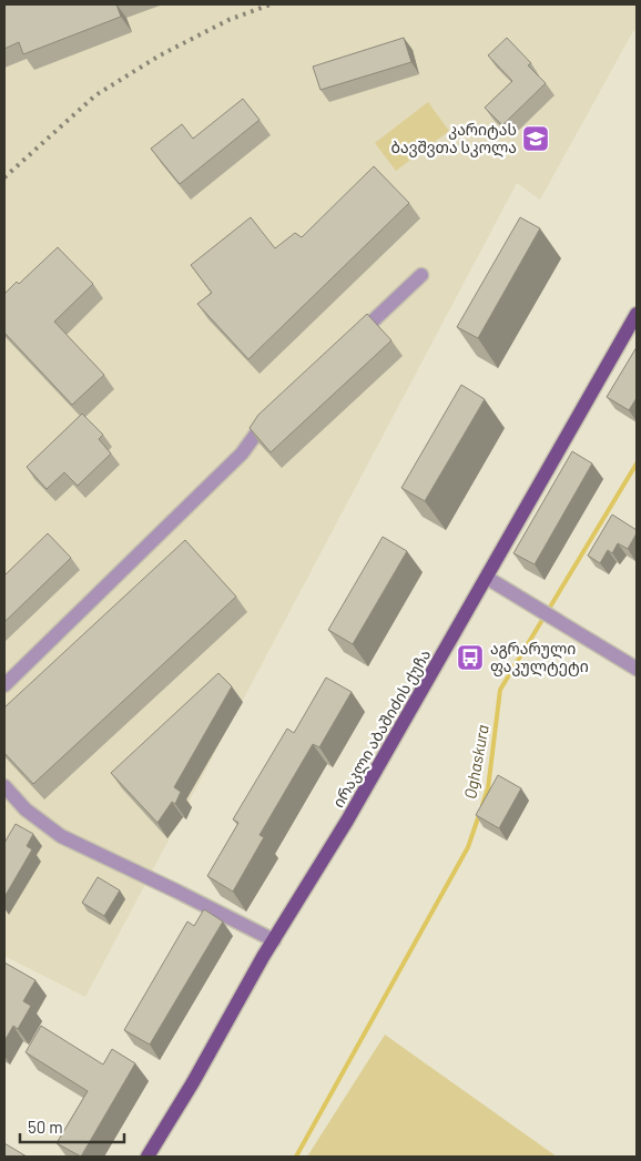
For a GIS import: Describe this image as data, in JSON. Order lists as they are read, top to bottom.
{
  "streets": {
    "main road": ["ირაკლი აბაშიძის ქუჩა"]
  },
  "water": ["Oghaskura"],
  "places": {
    "school or university": ["კარიტას ბავშვთა სკოლა"],
    "bus stop": ["აგრარული ფაკულტეტი"]
  },
  "scale_bar": "50 m"
}
